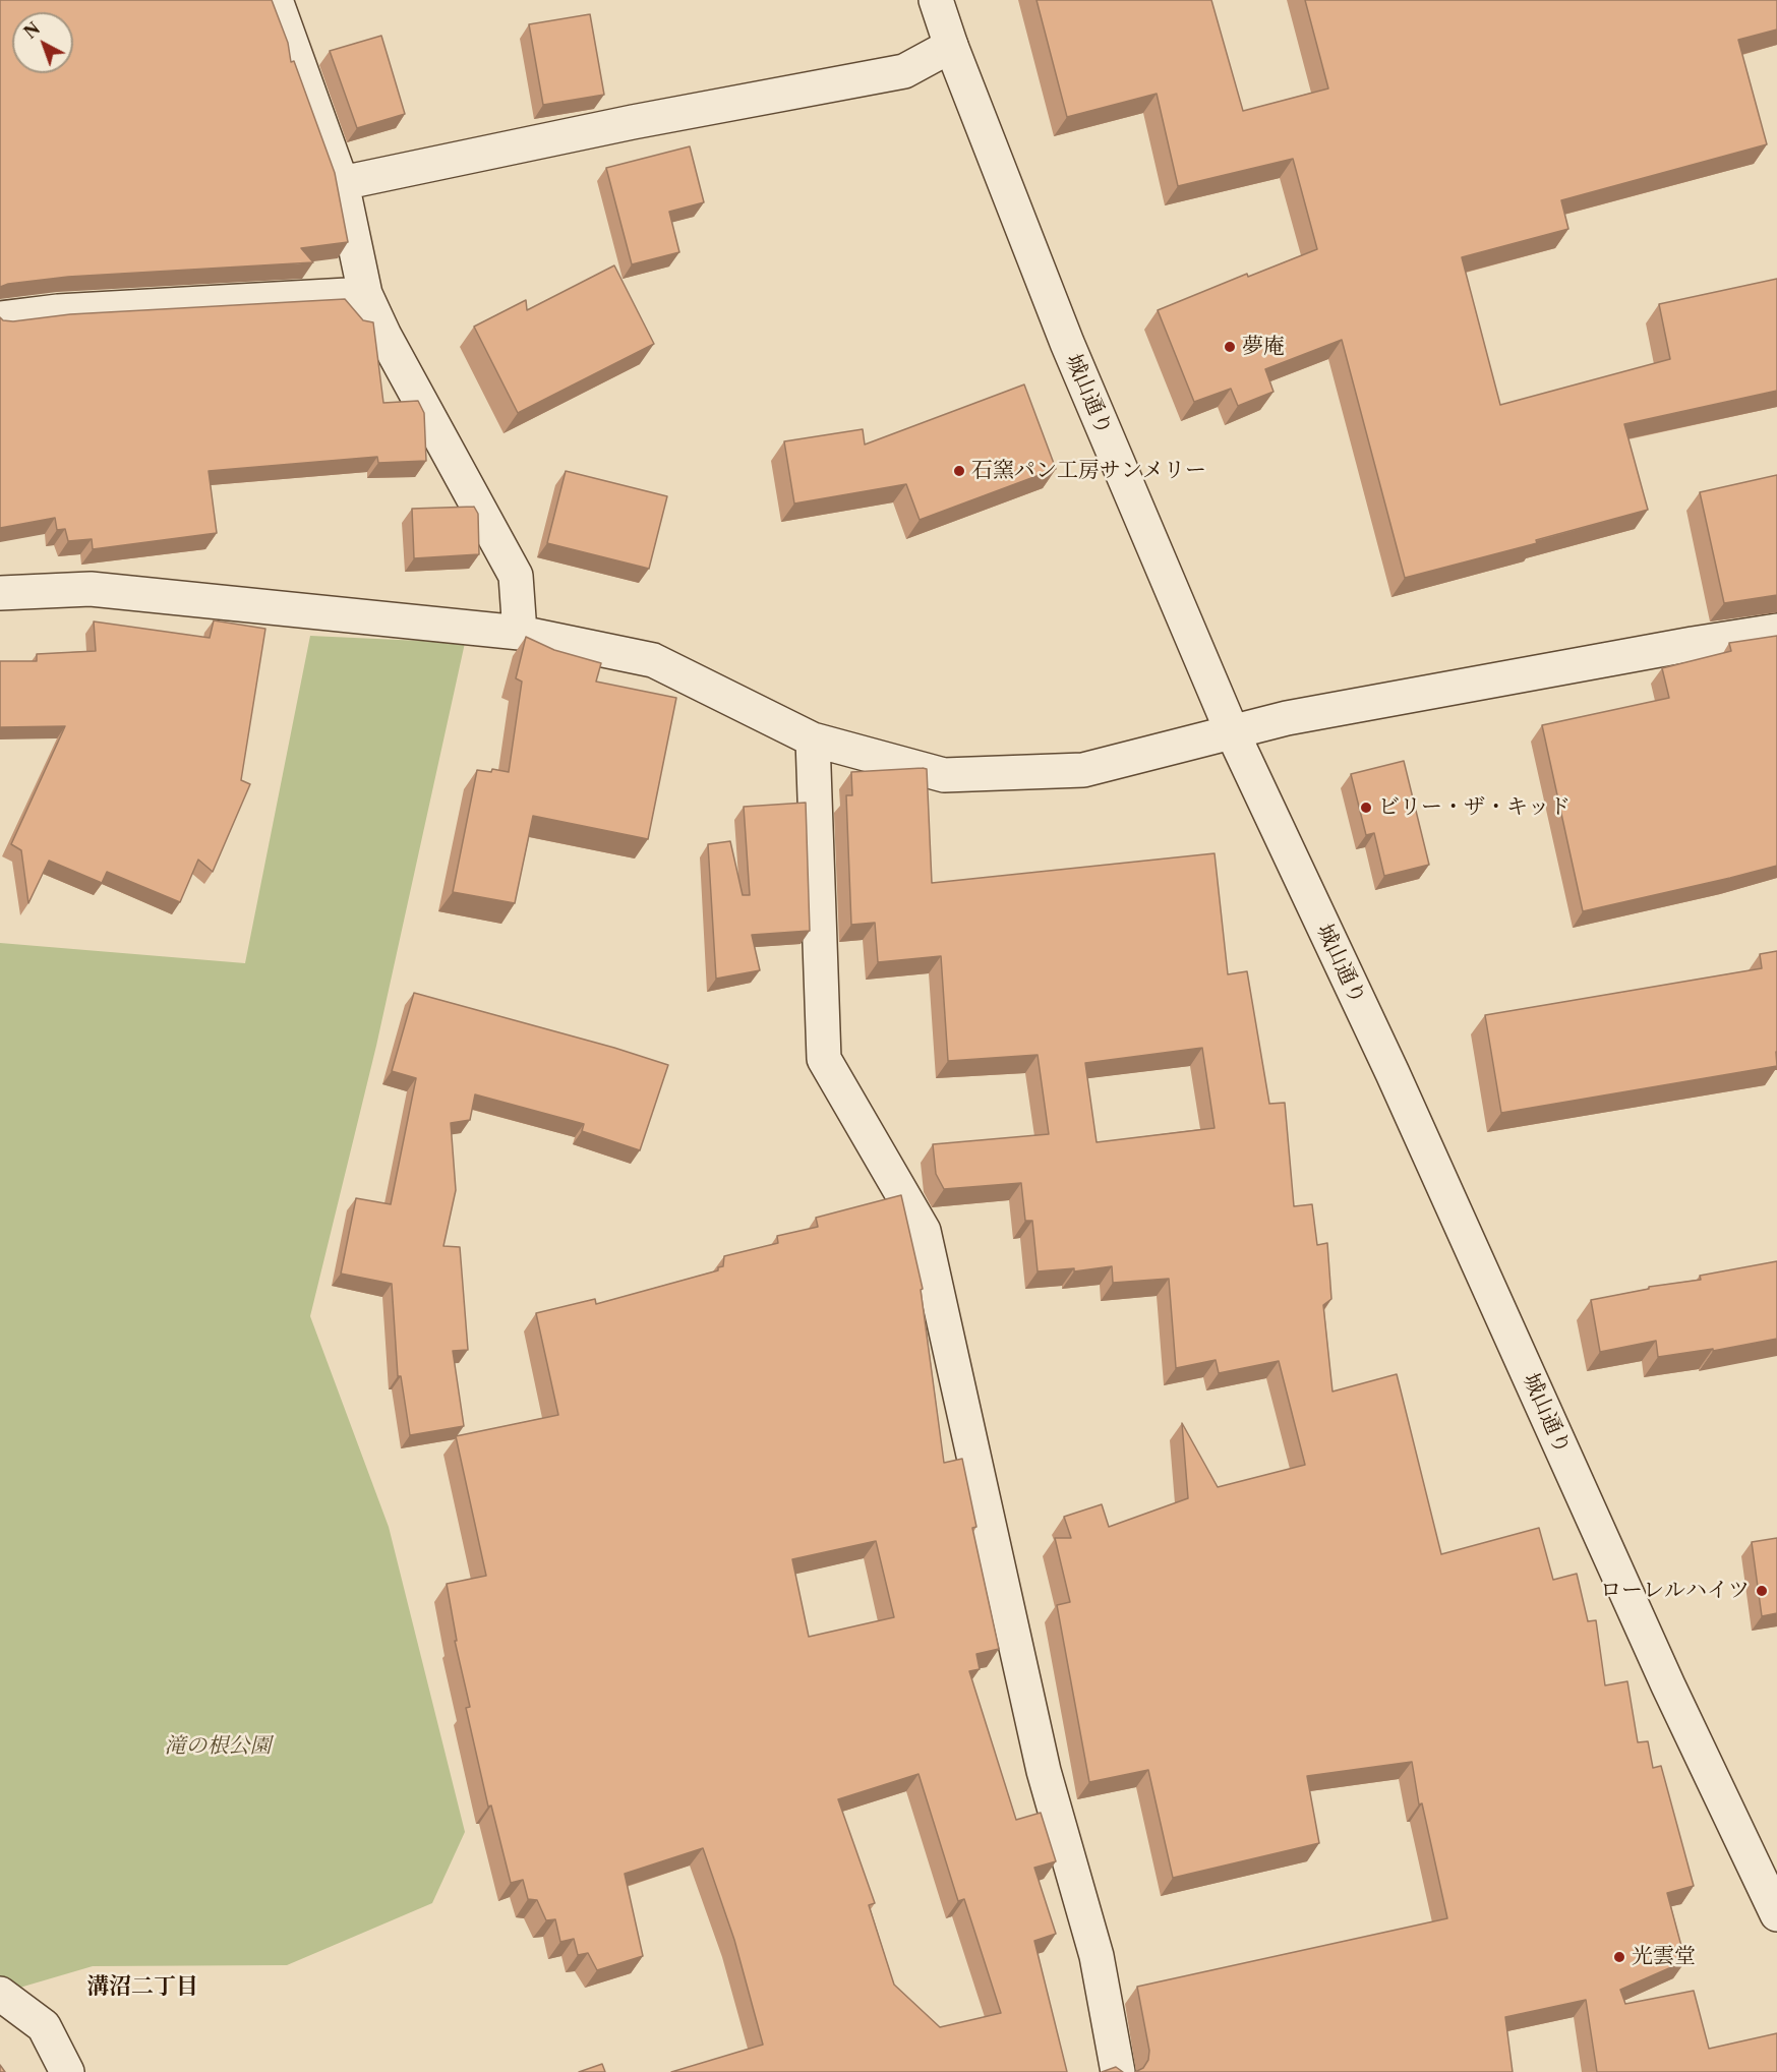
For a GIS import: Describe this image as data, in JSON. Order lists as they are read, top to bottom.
{
  "streets": {
    "street": ["城山通り"]
  },
  "districts": ["溝沼二丁目"],
  "parks": ["滝の根公園"],
  "places": [
    "夢庵",
    "石窯パン工房サンメリー",
    "ビリー・ザ・キッド",
    "ローレルハイツ",
    "光雲堂"
  ],
  "north": "top left"
}
